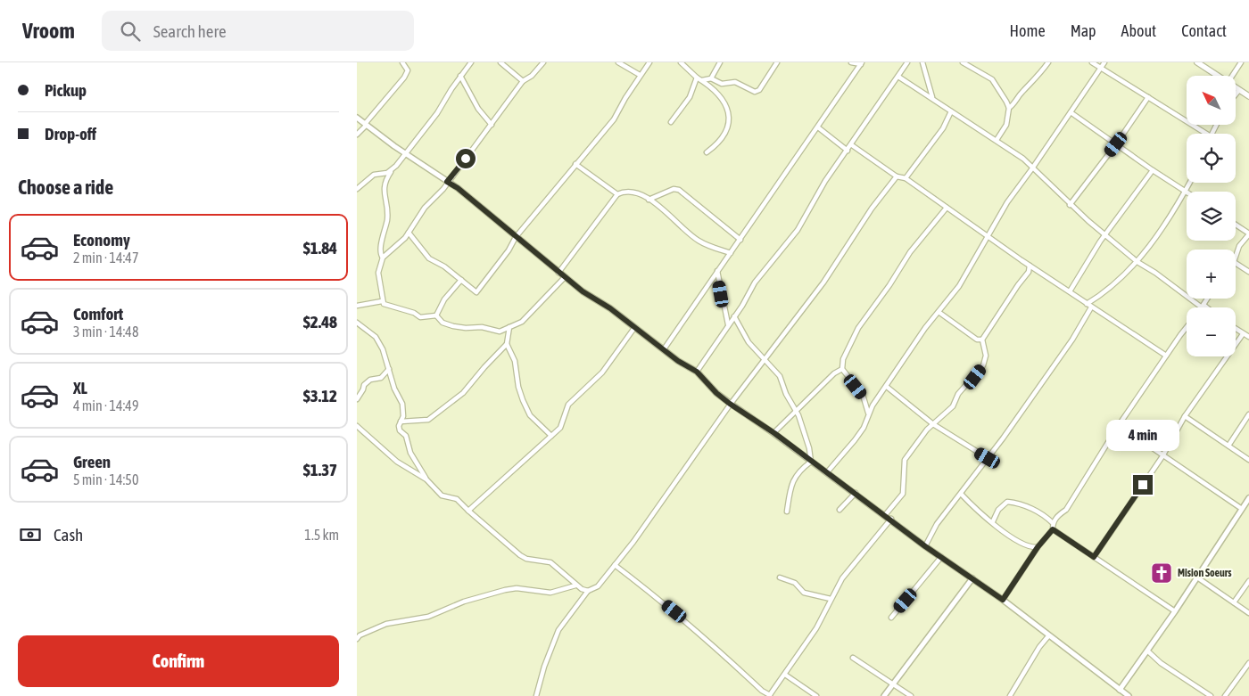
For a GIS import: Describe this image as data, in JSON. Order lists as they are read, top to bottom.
{
  "places": {
    "church": ["Mision Soeurs"]
  },
  "north": "top left",
  "page": {
    "header": "Vroom",
    "search": "Search here",
    "nav": [
      "Home",
      "Map",
      "About",
      "Contact"
    ],
    "banner": ["Pickup", "Drop-off"],
    "map_buttons": ["+", "−"],
    "heading": "Choose a ride",
    "list": [
      {
        "name": "Economy",
        "note": "2 min · 14:47",
        "value": "$1.84"
      },
      {
        "name": "Comfort",
        "note": "3 min · 14:48",
        "value": "$2.48"
      },
      {
        "name": "XL",
        "note": "4 min · 14:49",
        "value": "$3.12"
      },
      {
        "name": "Green",
        "note": "5 min · 14:50",
        "value": "$1.37"
      }
    ],
    "bubble": "4 min",
    "pay": ["Cash", "1.5 km"],
    "buttons": "Confirm"
  }
}
